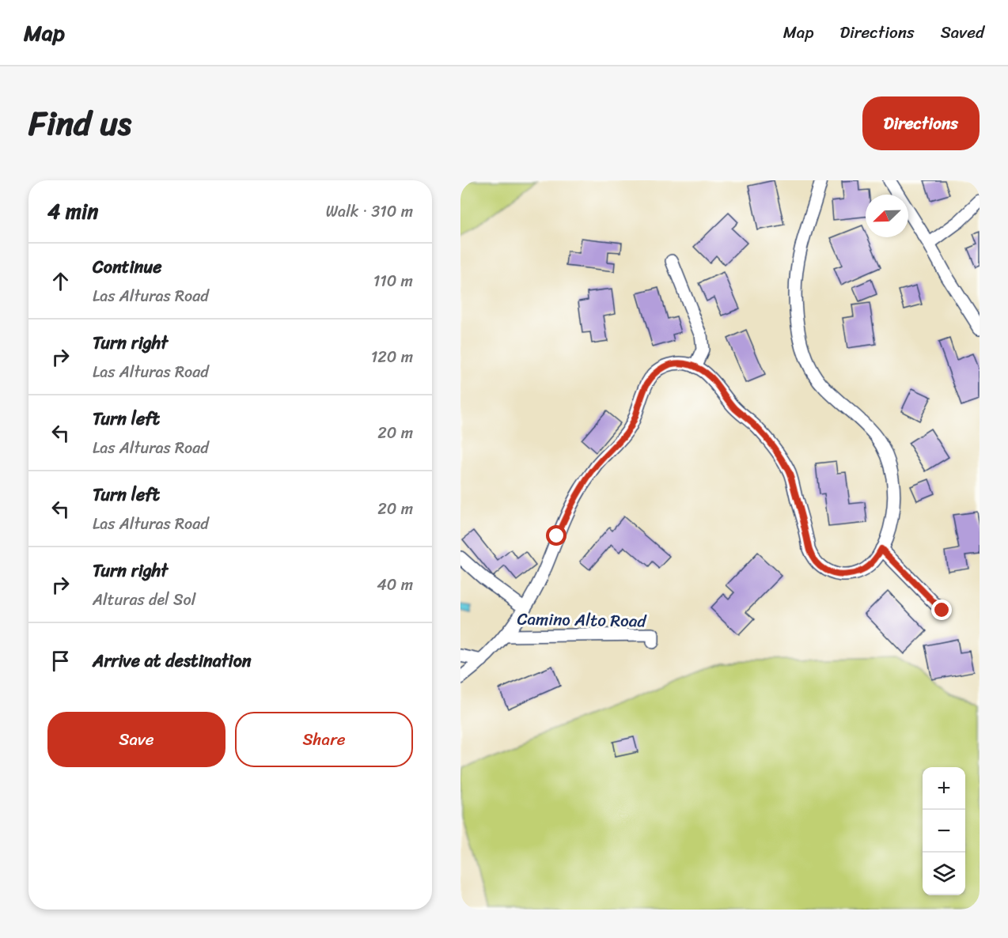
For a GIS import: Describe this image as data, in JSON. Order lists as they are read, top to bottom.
{
  "streets": {
    "street": ["Camino Alto Road"]
  },
  "north": "bottom left",
  "page": {
    "header": "Map",
    "nav": ["Map", "Directions", "Saved"],
    "title": "Find us",
    "buttons": [
      "Directions",
      ["Save", "Share"]
    ],
    "heading": ["4 min", "Walk · 310 m"],
    "list": [
      ["Continue", "Las Alturas Road", "110 m"],
      ["Turn right", "Las Alturas Road", "120 m"],
      ["Turn left", "Las Alturas Road", "20 m"],
      ["Turn left", "Las Alturas Road", "20 m"],
      ["Turn right", "Alturas del Sol", "40 m"],
      "Arrive at destination"
    ],
    "map_buttons": ["+", "−"]
  }
}
